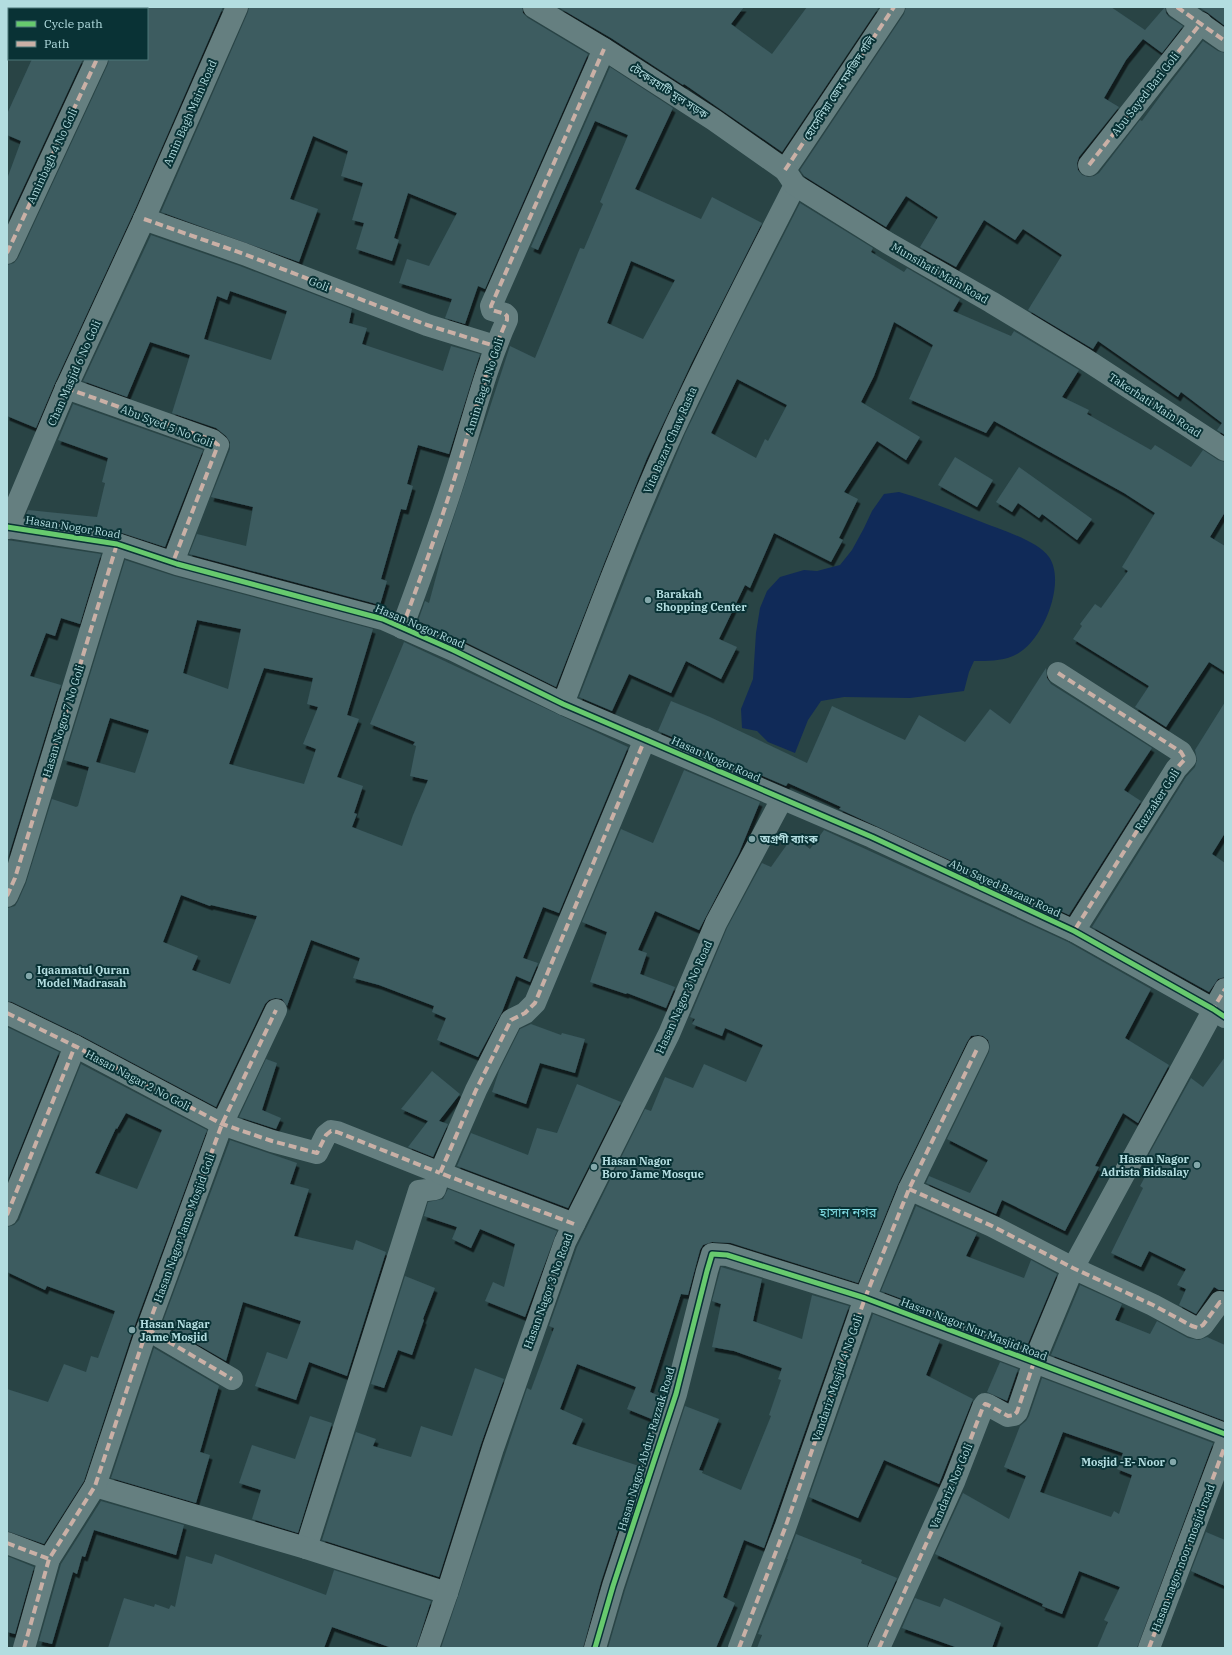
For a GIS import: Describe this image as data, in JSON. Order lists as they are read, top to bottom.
{
  "streets": {
    "street": [
      "হোসেনিয়া জেম মসজিদ গলি",
      "টেকেরহাটি মূল সড়ক",
      "Abu Sayed Bari Goli",
      "Amin Bagh Main Road",
      "Aminbagh 4 No Goli",
      "Munsihati Main Road",
      "Goli",
      "Chan Masjid 6 No Goli",
      "Amin Bag 1 No Goli",
      "Takerhati Main Road",
      "Abu Syed 5 No Goli",
      "Vita Bazar Chaw Rasta",
      "Hasan Nogor Road",
      "Hasan Nogor 7 No Goli",
      "Razzaker Goli",
      "Abu Sayed Bazaar Road",
      "Hasan Nagor 3 No Road",
      "Hasan Nagar 2 No Goli",
      "Hasan Nagor Jame Mosjid Goli",
      "Hasan Nagor Nur Masjid Road",
      "Vandariz Mosjid 4 No Goli",
      "Hasan Nagor Abdur Razzak Road",
      "Vandariz Nor Goli",
      "Hasan nagor noor mosjid road"
    ]
  },
  "crossings": [
    ["হোসেনিয়া জেম মসজিদ গলি", "টেকেরহাটি মূল সড়ক"],
    ["হোসেনিয়া জেম মসজিদ গলি", "Munsihati Main Road"],
    ["হোসেনিয়া জেম মসজিদ গলি", "Vita Bazar Chaw Rasta"],
    ["টেকেরহাটি মূল সড়ক", "Munsihati Main Road"],
    ["টেকেরহাটি মূল সড়ক", "Amin Bag 1 No Goli"],
    ["টেকেরহাটি মূল সড়ক", "Vita Bazar Chaw Rasta"],
    ["Amin Bagh Main Road", "Goli"],
    ["Amin Bagh Main Road", "Chan Masjid 6 No Goli"],
    ["Munsihati Main Road", "Takerhati Main Road"],
    ["Munsihati Main Road", "Vita Bazar Chaw Rasta"],
    ["Goli", "Chan Masjid 6 No Goli"],
    ["Goli", "Amin Bag 1 No Goli"],
    ["Chan Masjid 6 No Goli", "Abu Syed 5 No Goli"],
    ["Chan Masjid 6 No Goli", "Hasan Nogor Road"],
    ["Amin Bag 1 No Goli", "Hasan Nogor Road"],
    ["Abu Syed 5 No Goli", "Hasan Nogor Road"],
    ["Vita Bazar Chaw Rasta", "Hasan Nogor Road"],
    ["Hasan Nogor Road", "Hasan Nogor 7 No Goli"],
    ["Hasan Nogor Road", "Abu Sayed Bazaar Road"],
    ["Hasan Nogor Road", "Hasan Nagor 3 No Road"],
    ["Razzaker Goli", "Abu Sayed Bazaar Road"],
    ["Abu Sayed Bazaar Road", "Hasan Nagor 3 No Road"],
    ["Hasan Nagar 2 No Goli", "Hasan Nagor Jame Mosjid Goli"],
    ["Hasan Nagor Nur Masjid Road", "Vandariz Mosjid 4 No Goli"],
    ["Hasan Nagor Nur Masjid Road", "Hasan Nagor Abdur Razzak Road"],
    ["Hasan Nagor Nur Masjid Road", "Vandariz Nor Goli"]
  ],
  "districts": ["হাসান নগর"],
  "places": [
    "Barakah Shopping Center",
    "অগ্রণী ব্যাংক",
    "Iqaamatul Quran Model Madrasah",
    "Hasan Nagor Adrista Bidsalay",
    "Hasan Nagor Boro Jame Mosque",
    "Hasan Nagar Jame Mosjid",
    "Mosjid -E- Noor"
  ],
  "legend": ["Cycle path", "Path"]
}
